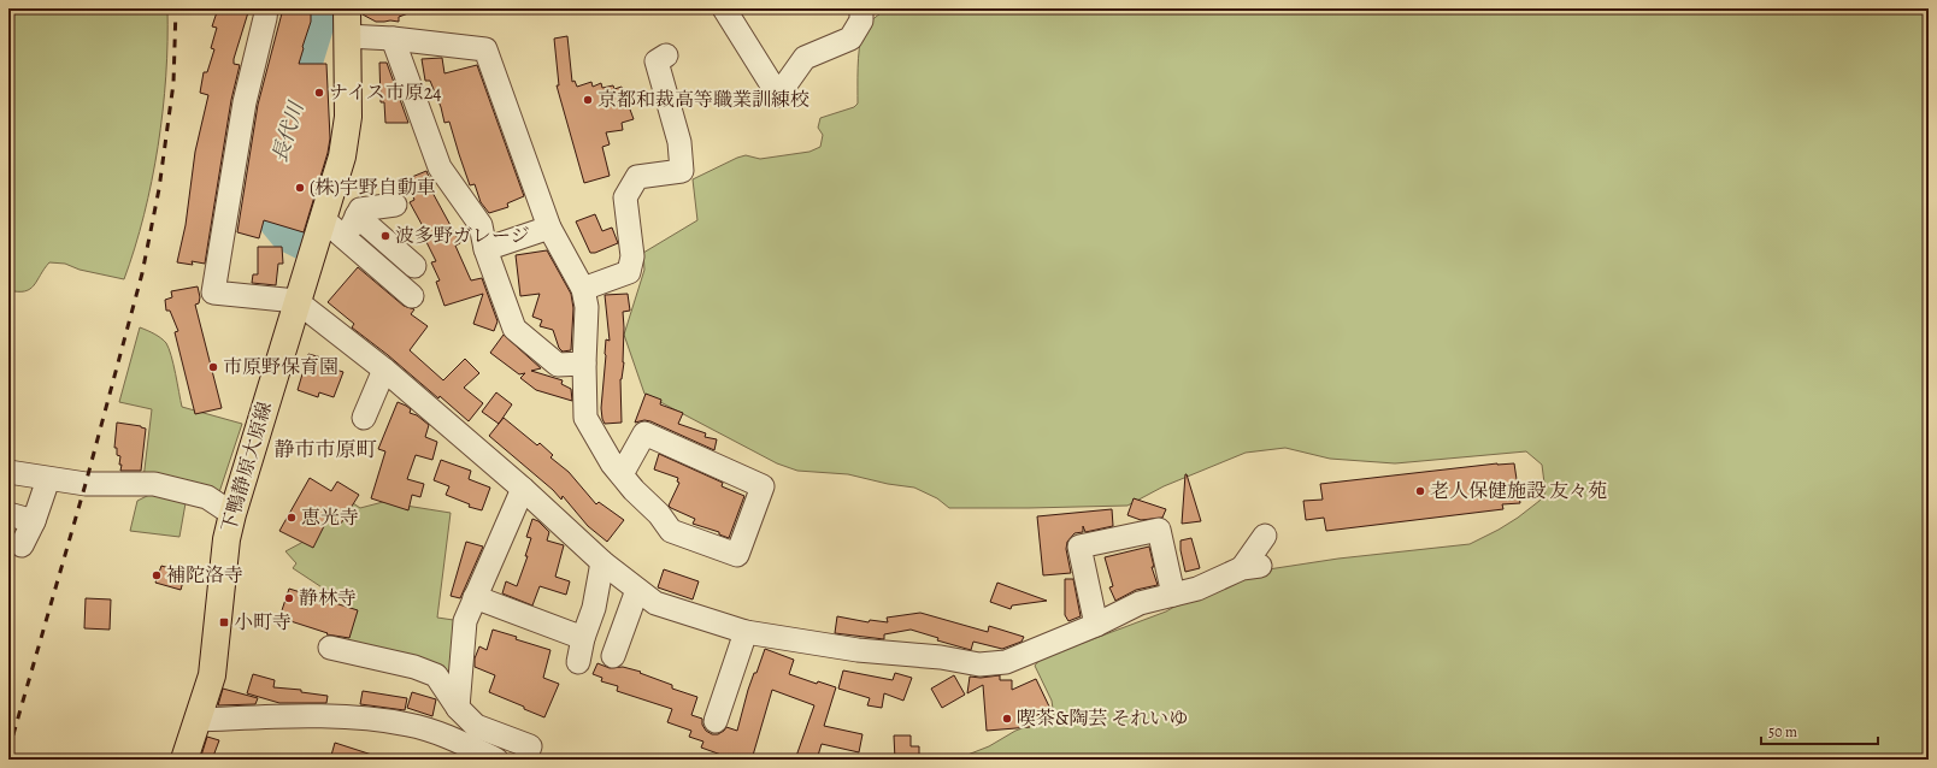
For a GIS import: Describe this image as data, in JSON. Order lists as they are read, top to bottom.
{
  "streets": {
    "main road": ["下鴨静原大原線"]
  },
  "districts": ["静市市原町"],
  "water": ["長代川"],
  "places": {
    "other": [
      "ナイス市原24",
      "京都和裁高等職業訓練校",
      "(株)宇野自動車",
      "波多野ガレージ",
      "市原野保育園",
      "老人保健施設 友々苑",
      "恵光寺",
      "補陀洛寺",
      "静林寺",
      "喫茶&陶芸 それいゆ"
    ],
    "transit": ["小町寺"]
  },
  "scale_bar": "50 m"
}
